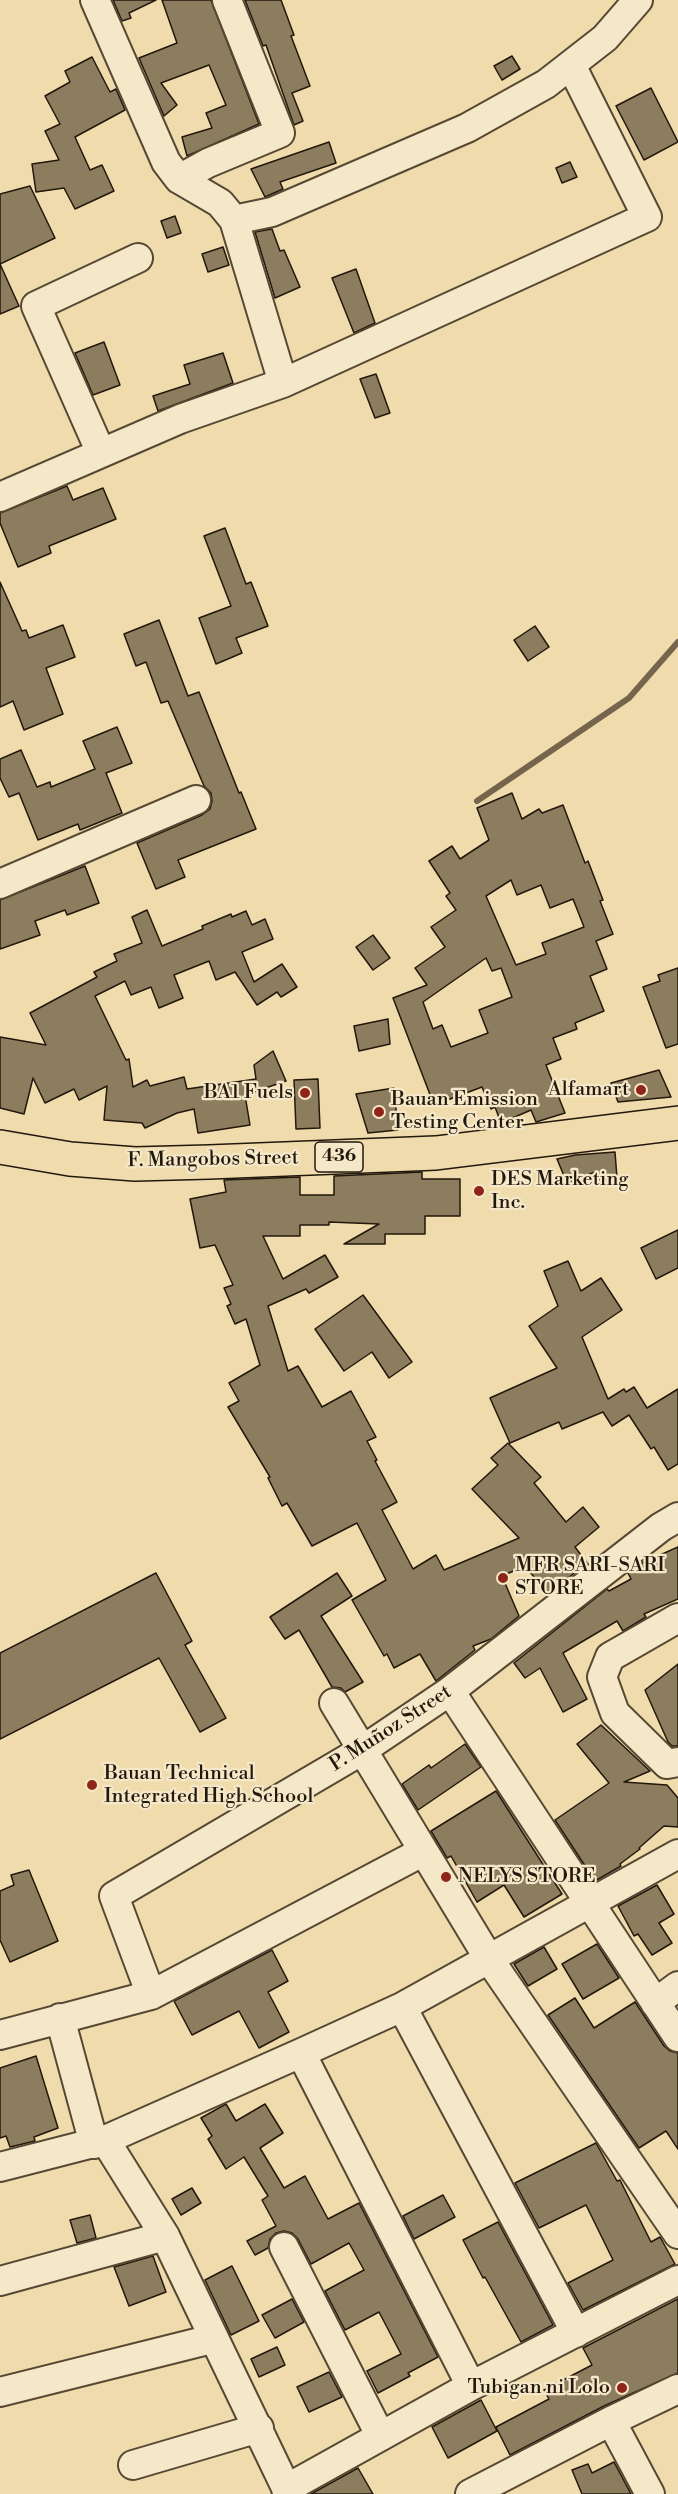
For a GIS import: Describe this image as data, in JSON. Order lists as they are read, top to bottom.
{
  "streets": {
    "main road": ["436", "F. Mangobos Street"],
    "street": ["P. Muñoz Street"]
  },
  "places": [
    "Alfamart",
    "BA1 Fuels",
    "Bauan Emission Testing Center",
    "DES Marketing Inc.",
    "MFR SARI-SARI STORE",
    "Bauan Technical Integrated High School",
    "NELYS STORE",
    "Tubigan ni Lolo"
  ]
}
